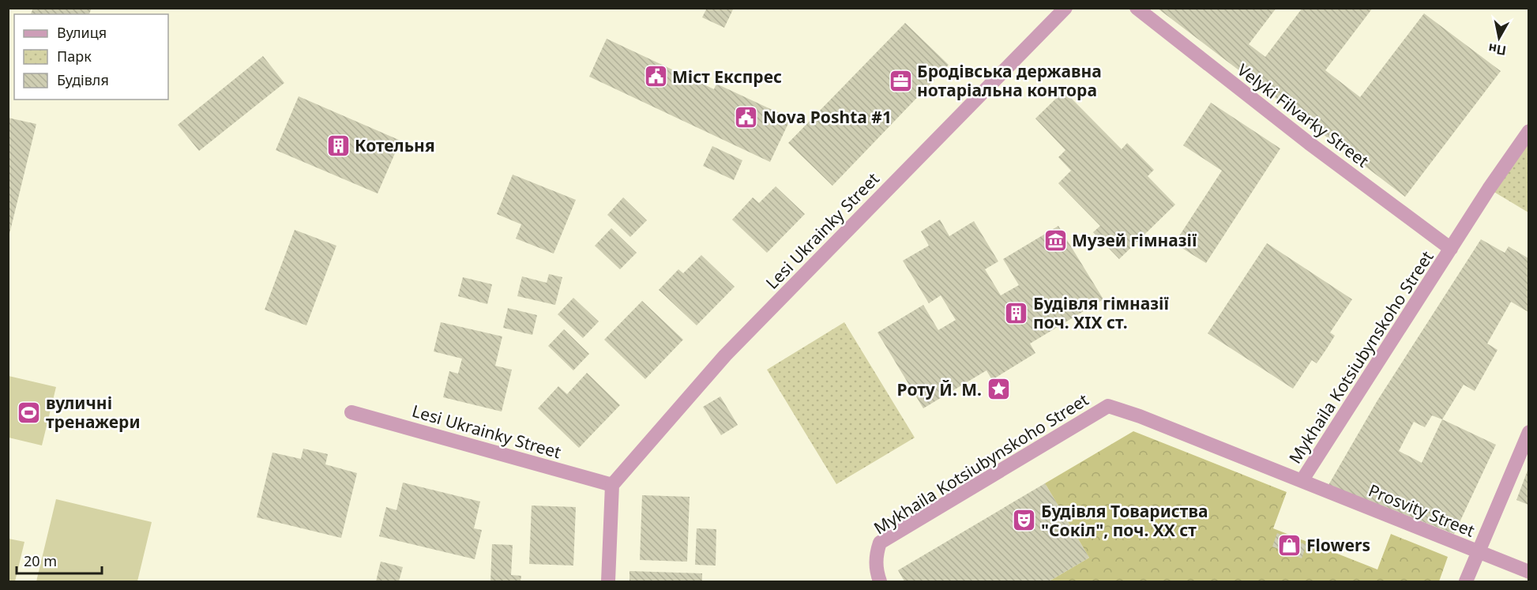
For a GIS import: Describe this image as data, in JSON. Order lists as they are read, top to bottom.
{
  "streets": {
    "street": [
      "Velyki Filvarky Street",
      "Lesi Ukrainky Street",
      "Mykhaila Kotsiubynskoho Street",
      "Prosvity Street"
    ]
  },
  "crossings": [
    ["Velyki Filvarky Street", "Mykhaila Kotsiubynskoho Street"],
    ["Mykhaila Kotsiubynskoho Street", "Prosvity Street"]
  ],
  "places": {
    "public building": ["Міст Експрес", "Nova Poshta #1"],
    "office": ["Бродівська державна нотаріальна контора"],
    "building": ["Котельня", "Будівля гімназії поч. XIX ст."],
    "museum": ["Музей гімназії"],
    "place": ["Роту Й. М."],
    "sports": ["вуличні тренажери"],
    "theatre": ["Будівля Товариства \"Сокіл\", поч. ХХ ст"],
    "shop": ["Flowers"]
  },
  "legend": ["Вулиця", "Парк", "Будівля"],
  "scale_bar": "20 m",
  "north": "bottom"
}
